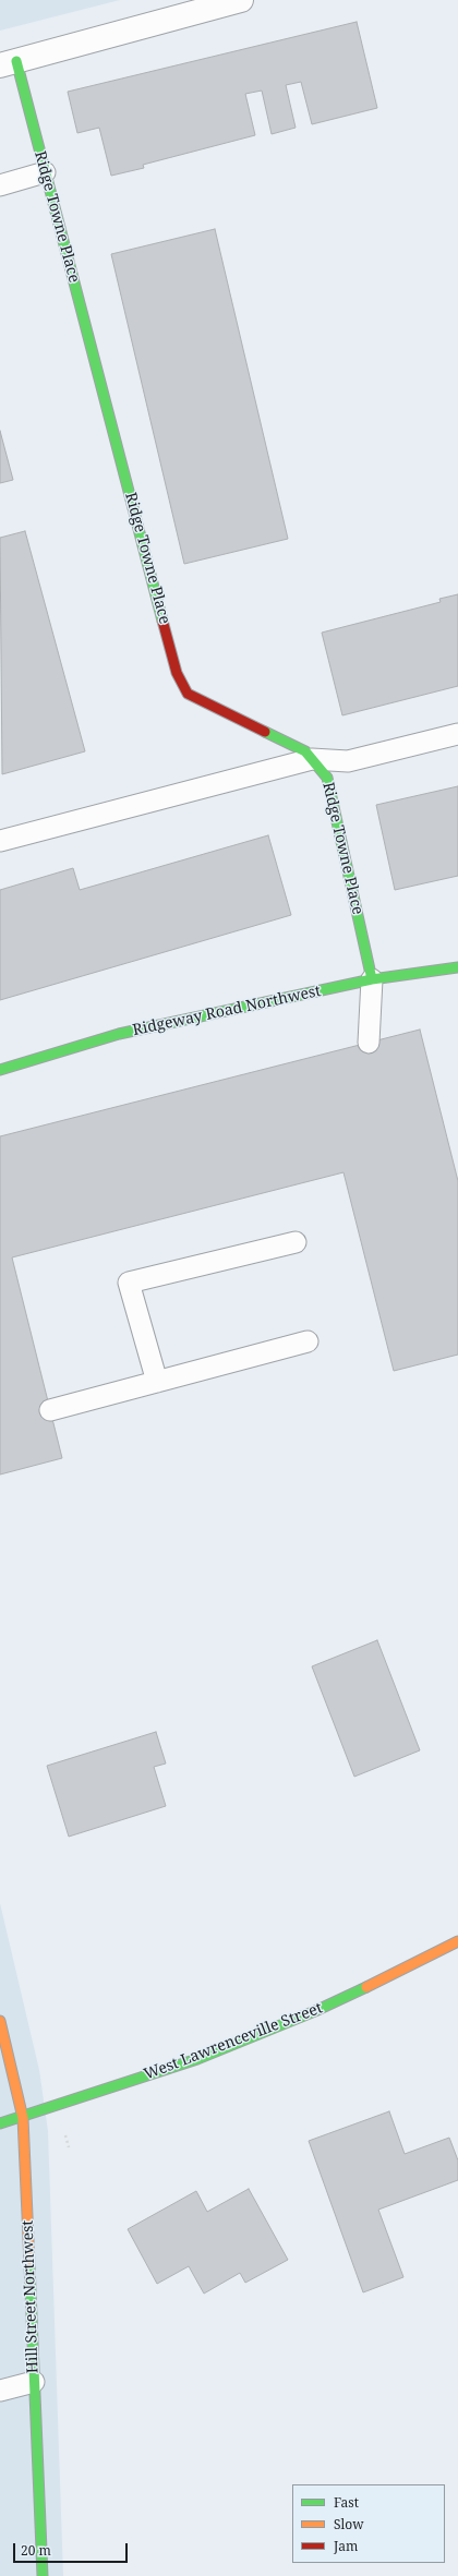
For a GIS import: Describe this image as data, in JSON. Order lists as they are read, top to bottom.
{
  "streets": {
    "street": [
      "Ridge Towne Place",
      "Ridgeway Road Northwest",
      "West Lawrenceville Street",
      "Hill Street Northwest"
    ]
  },
  "crossings": [
    ["Ridge Towne Place", "Ridgeway Road Northwest"],
    ["West Lawrenceville Street", "Hill Street Northwest"]
  ],
  "legend": ["Fast", "Slow", "Jam"],
  "scale_bar": "20 m"
}
